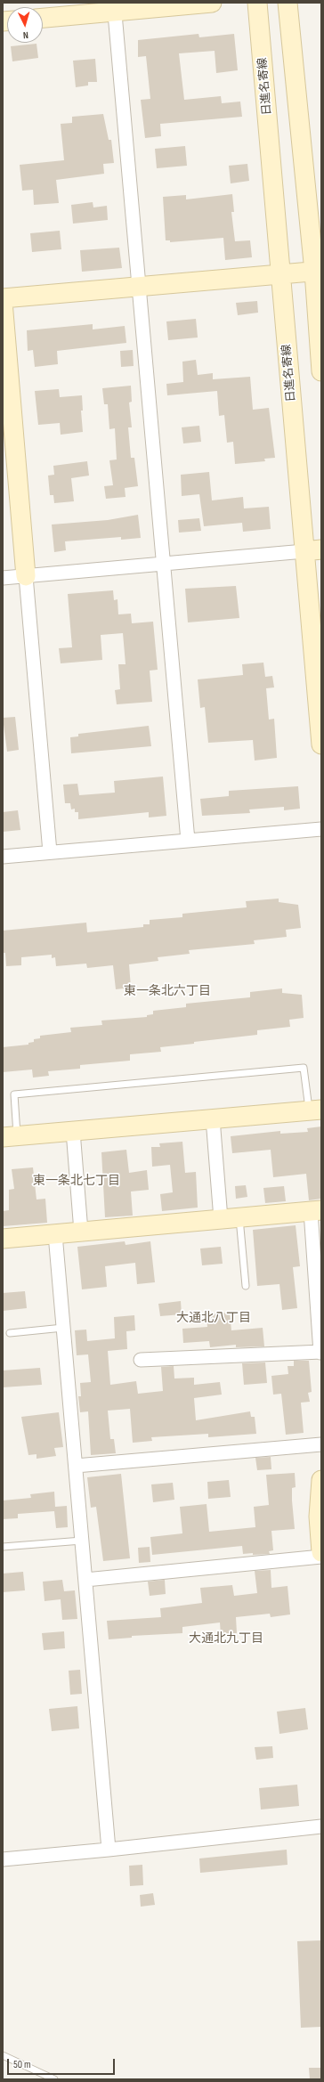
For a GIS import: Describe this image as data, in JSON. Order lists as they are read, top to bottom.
{
  "streets": {
    "street": ["日進名寄線"]
  },
  "districts": [
    "東一条北六丁目",
    "東一条北七丁目",
    "大通北八丁目",
    "大通北九丁目"
  ],
  "scale_bar": "50 m",
  "north": "bottom"
}
